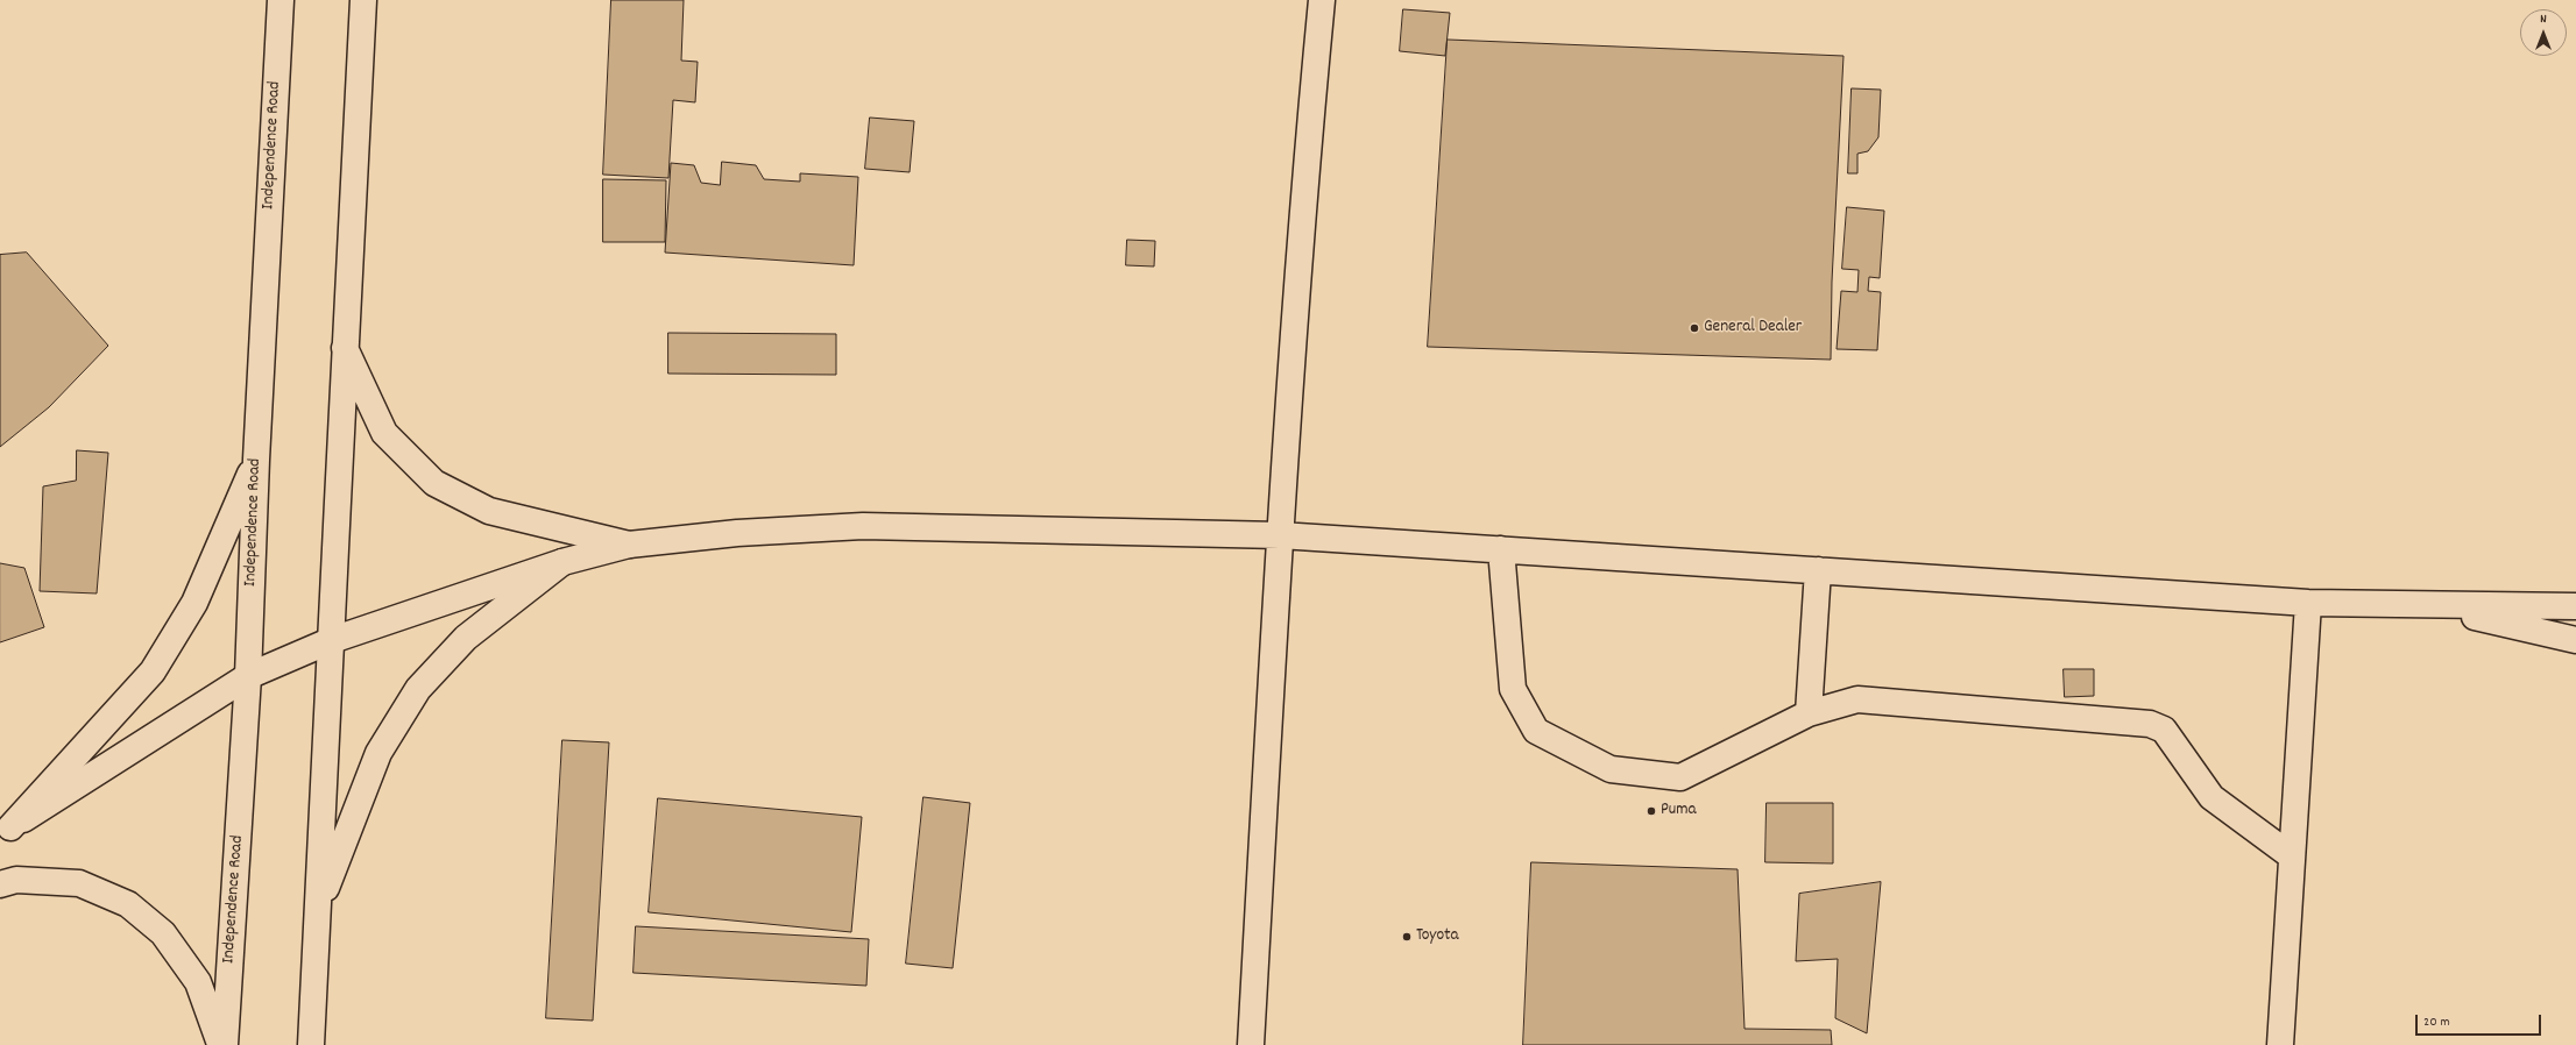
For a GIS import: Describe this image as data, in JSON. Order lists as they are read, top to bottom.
{
  "streets": {
    "street": ["Independence Road"]
  },
  "places": ["General Dealer", "Puma", "Toyota"],
  "scale_bar": "20 m",
  "north": "top"
}
